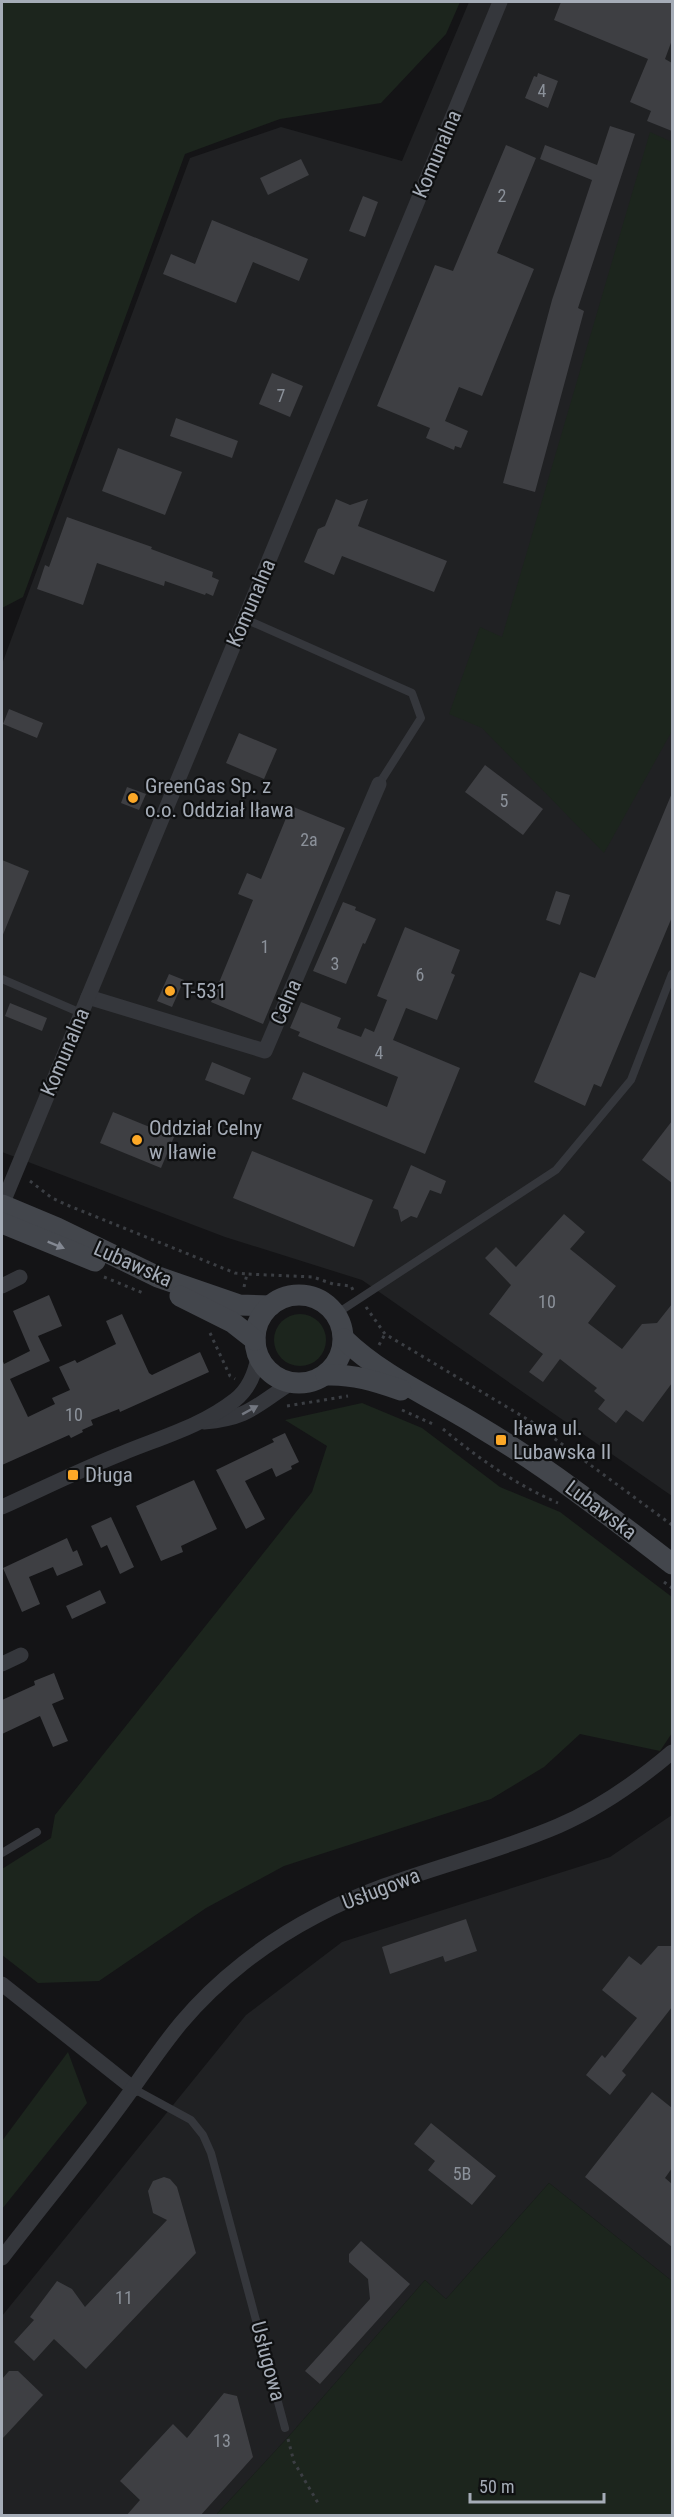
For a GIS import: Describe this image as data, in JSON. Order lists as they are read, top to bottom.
{
  "streets": {
    "main road": ["Lubawska"],
    "street": ["Komunalna", "Celna", "Usługowa"]
  },
  "crossings": [
    ["Komunalna", "Celna"],
    ["Komunalna", "Lubawska"]
  ],
  "places": {
    "other": ["GreenGas Sp. z o.o. Oddział Iława", "T-531", "Oddział Celny w Iławie"],
    "transit": ["Iława ul. Lubawska II", "Długa"]
  },
  "house_numbers": [
    "4",
    "2",
    "7",
    "5",
    "2a",
    "1",
    "3",
    "6",
    "4",
    "10",
    "10",
    "5B",
    "11",
    "13"
  ],
  "scale_bar": "50 m"
}
